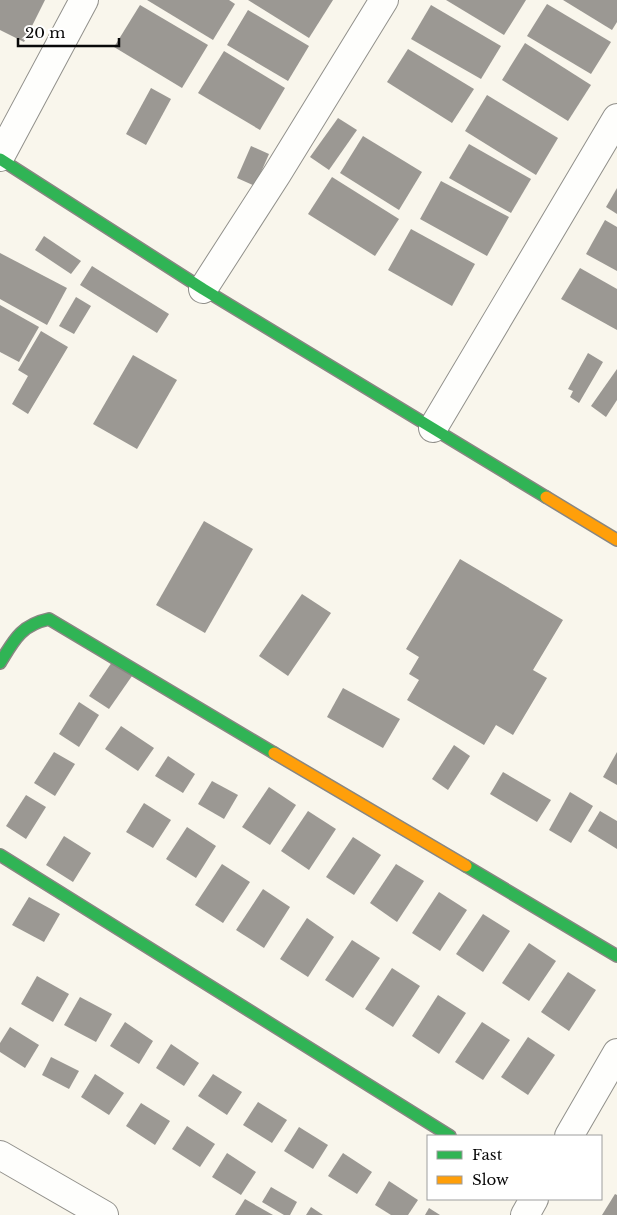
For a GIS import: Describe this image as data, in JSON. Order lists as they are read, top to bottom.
{
  "legend": ["Fast", "Slow"],
  "scale_bar": "20 m"
}
